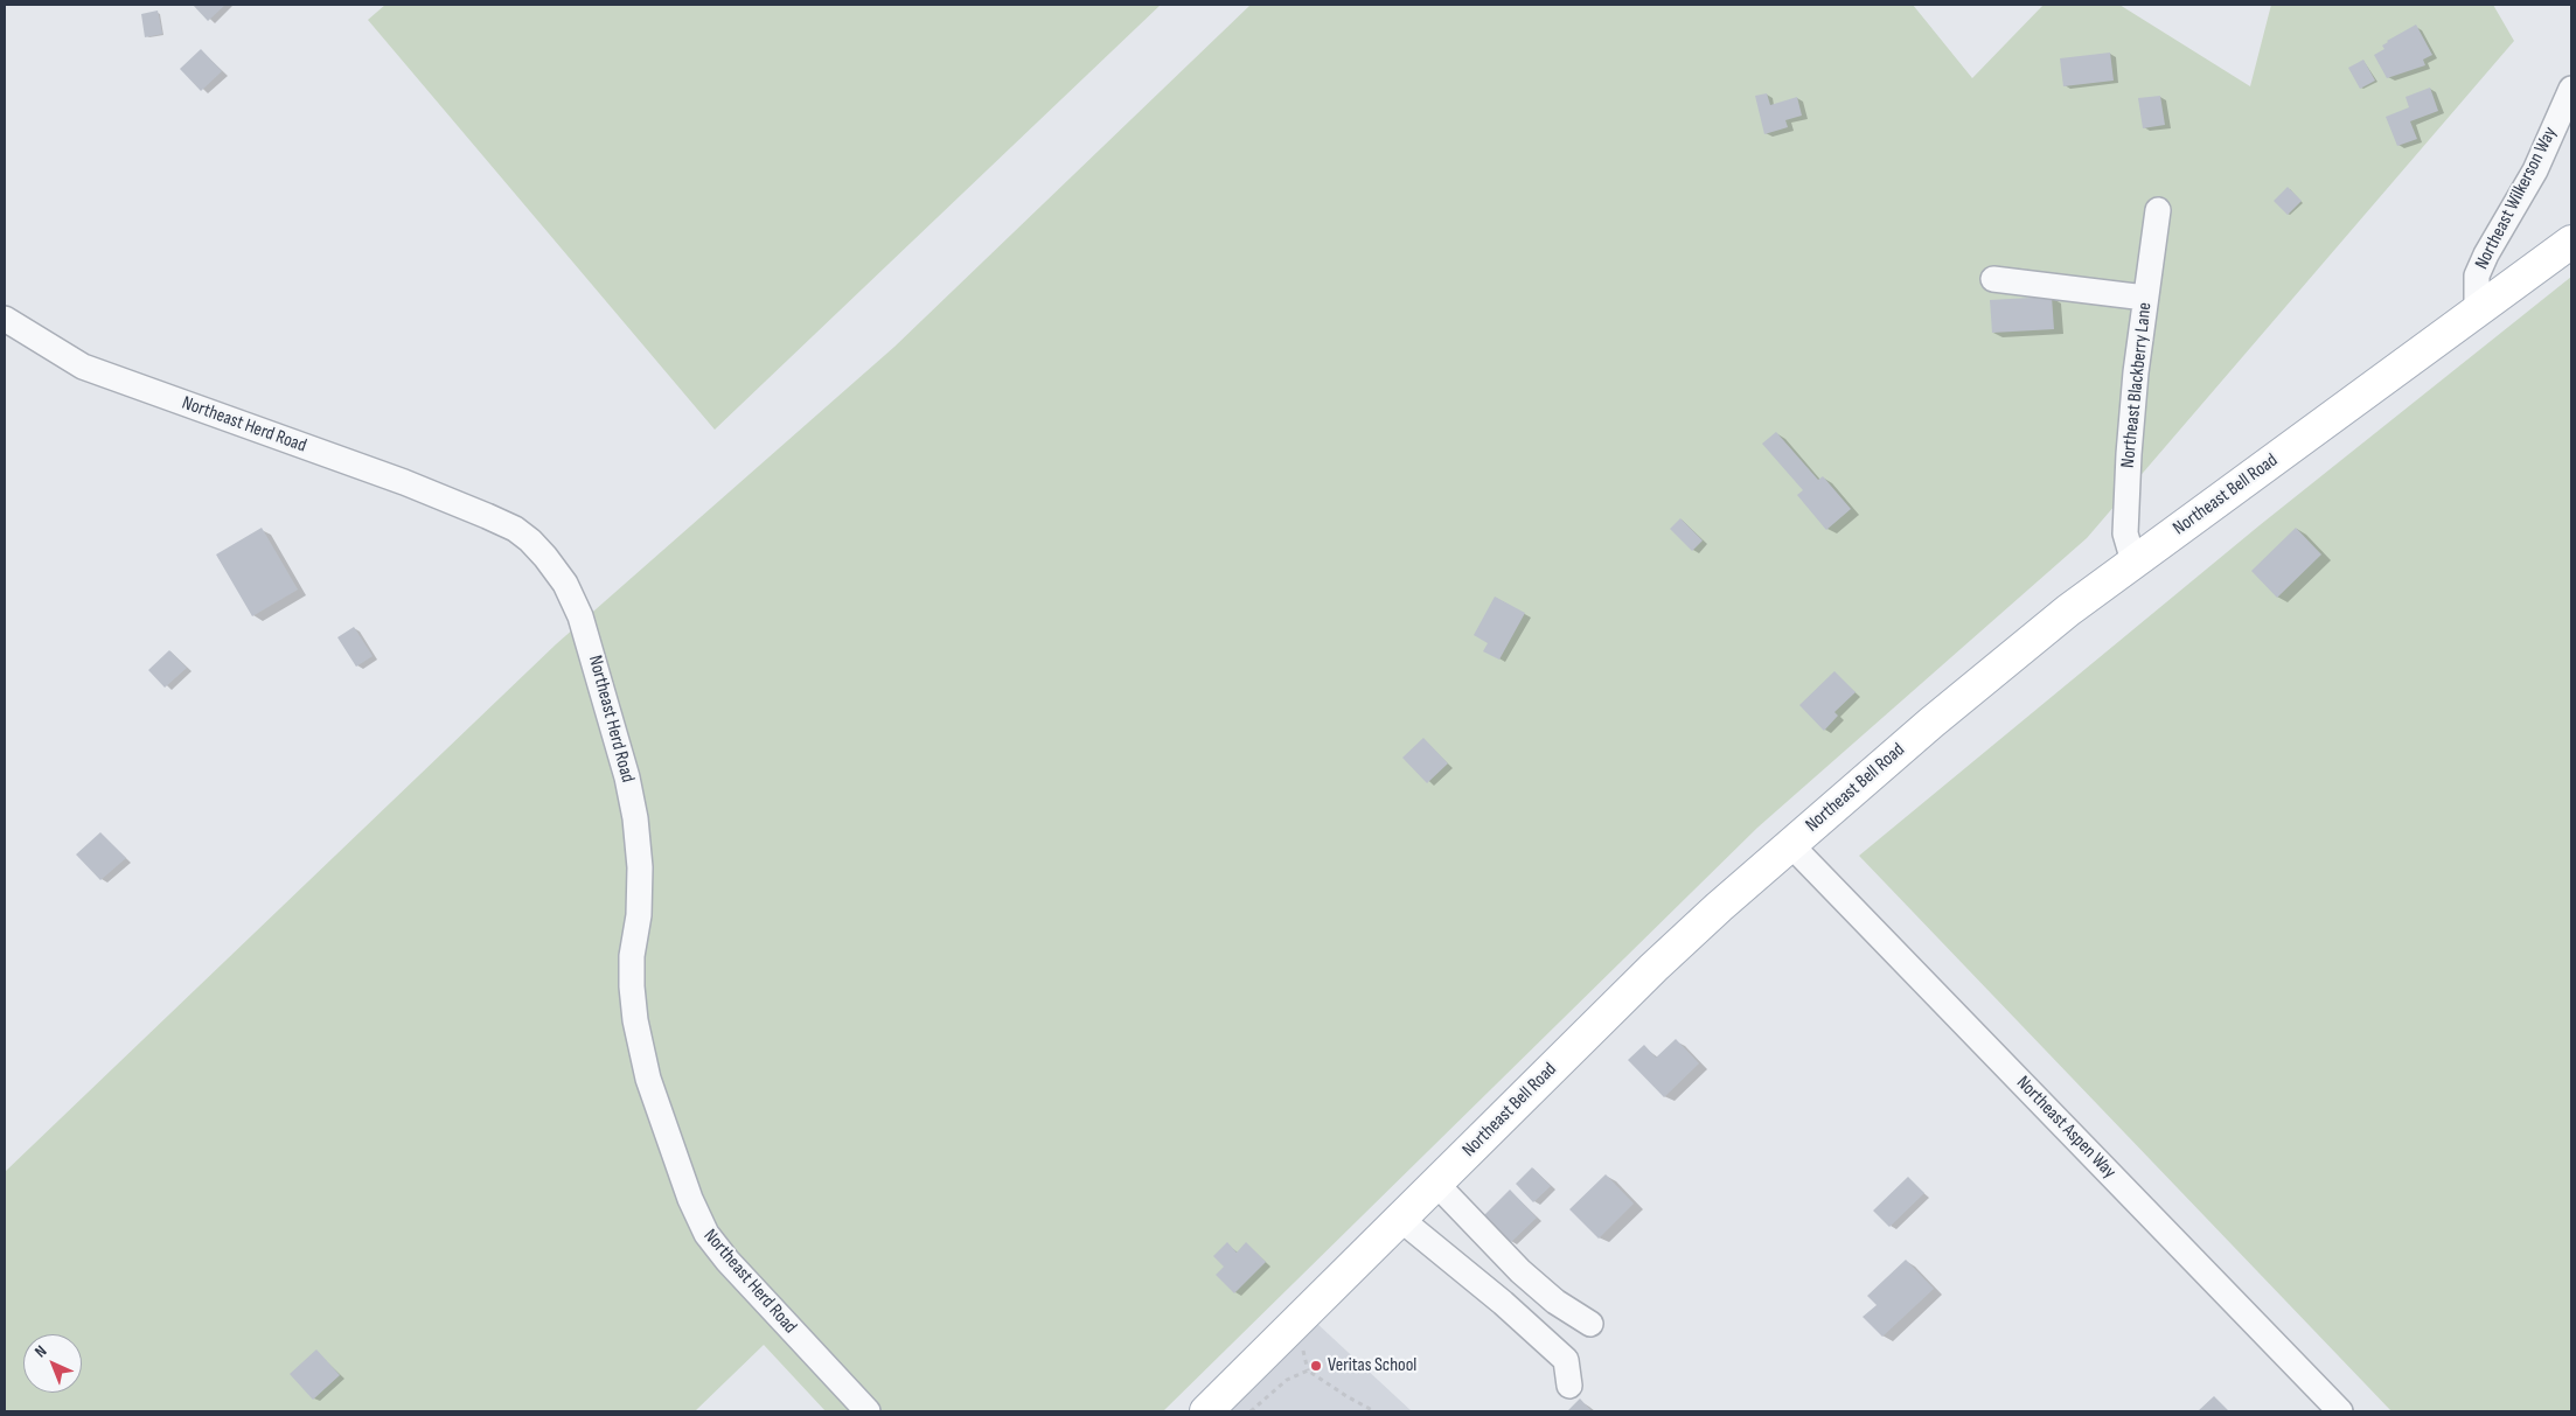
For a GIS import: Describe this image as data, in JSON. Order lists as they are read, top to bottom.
{
  "streets": {
    "main road": ["Northeast Bell Road"],
    "street": [
      "Northeast Wilkerson Way",
      "Northeast Blackberry Lane",
      "Northeast Herd Road",
      "Northeast Aspen Way"
    ]
  },
  "crossings": [
    ["Northeast Wilkerson Way", "Northeast Bell Road"],
    ["Northeast Blackberry Lane", "Northeast Bell Road"],
    ["Northeast Bell Road", "Northeast Aspen Way"]
  ],
  "places": ["Veritas School"],
  "north": "top left"
}
